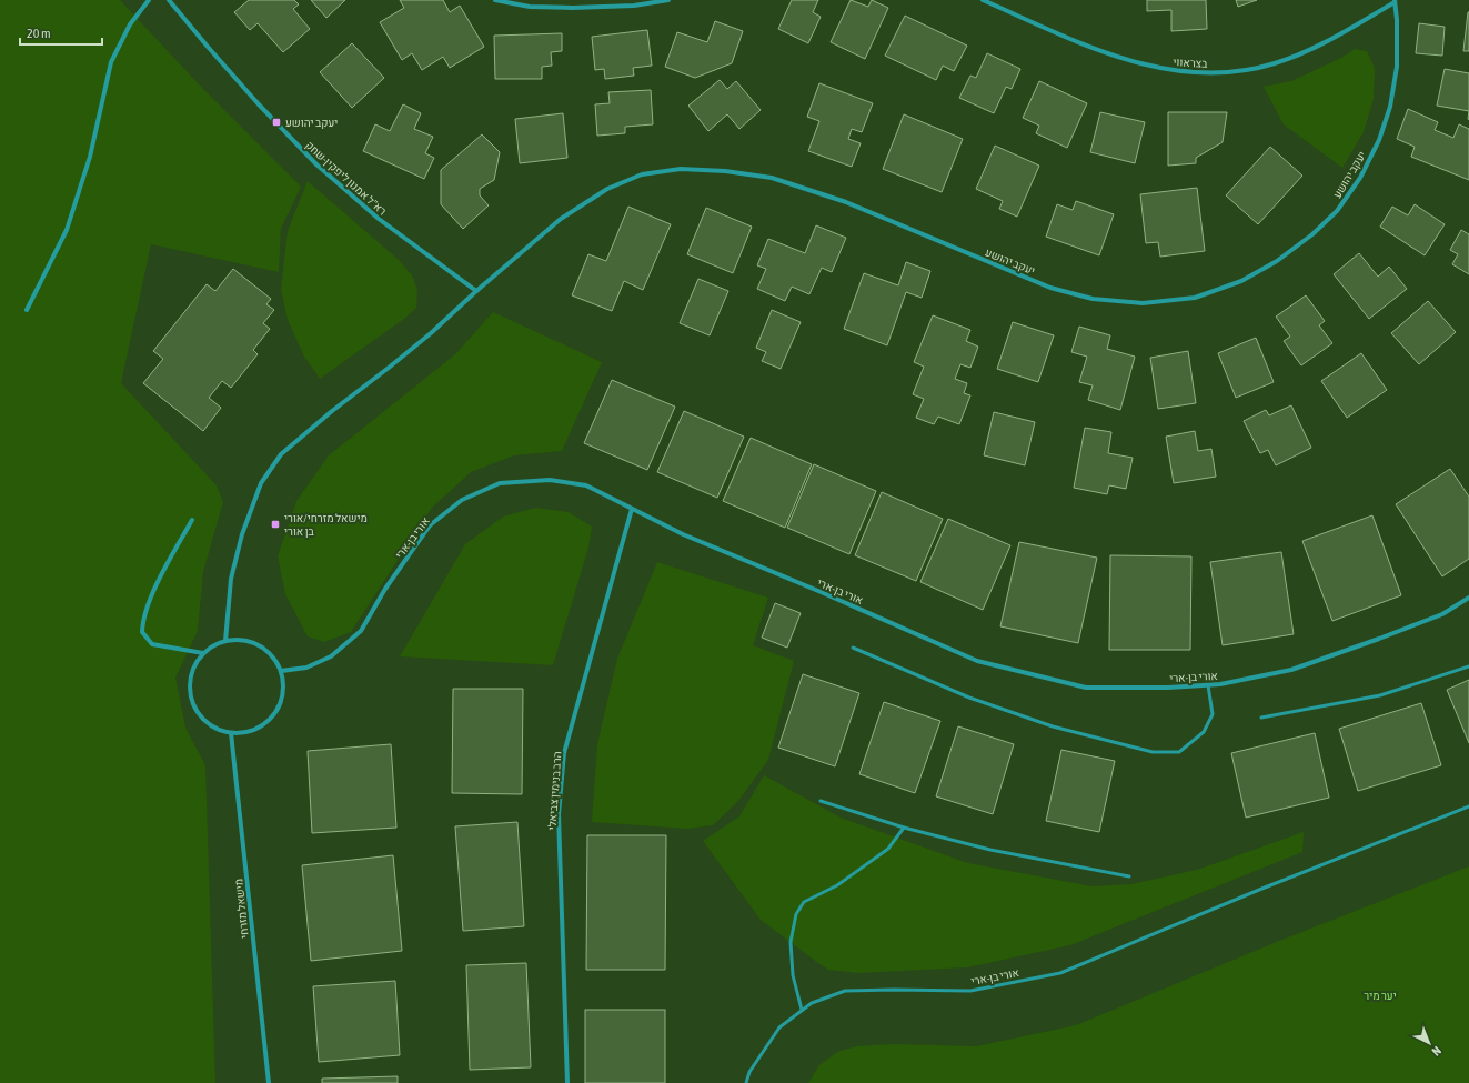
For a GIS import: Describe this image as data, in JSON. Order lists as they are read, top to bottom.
{
  "streets": {
    "street": [
      "בצראווי",
      "יעקב יהושע",
      "רא\"ל אמנון ליפקין-שחק",
      "אורי בן-ארי",
      "הרב בנימין צביאלי",
      "מישאל מזרחי"
    ]
  },
  "crossings": [
    ["בצראווי", "יעקב יהושע"],
    ["יעקב יהושע", "רא\"ל אמנון ליפקין-שחק"],
    ["יעקב יהושע", "אורי בן-ארי"],
    ["יעקב יהושע", "מישאל מזרחי"],
    ["אורי בן-ארי", "הרב בנימין צביאלי"],
    ["אורי בן-ארי", "מישאל מזרחי"]
  ],
  "parks": ["יער מיר"],
  "places": {
    "transit": ["יעקב יהושע", "מישאל מזרחי/אורי בן אורי"]
  },
  "scale_bar": "20 m",
  "north": "bottom right"
}
